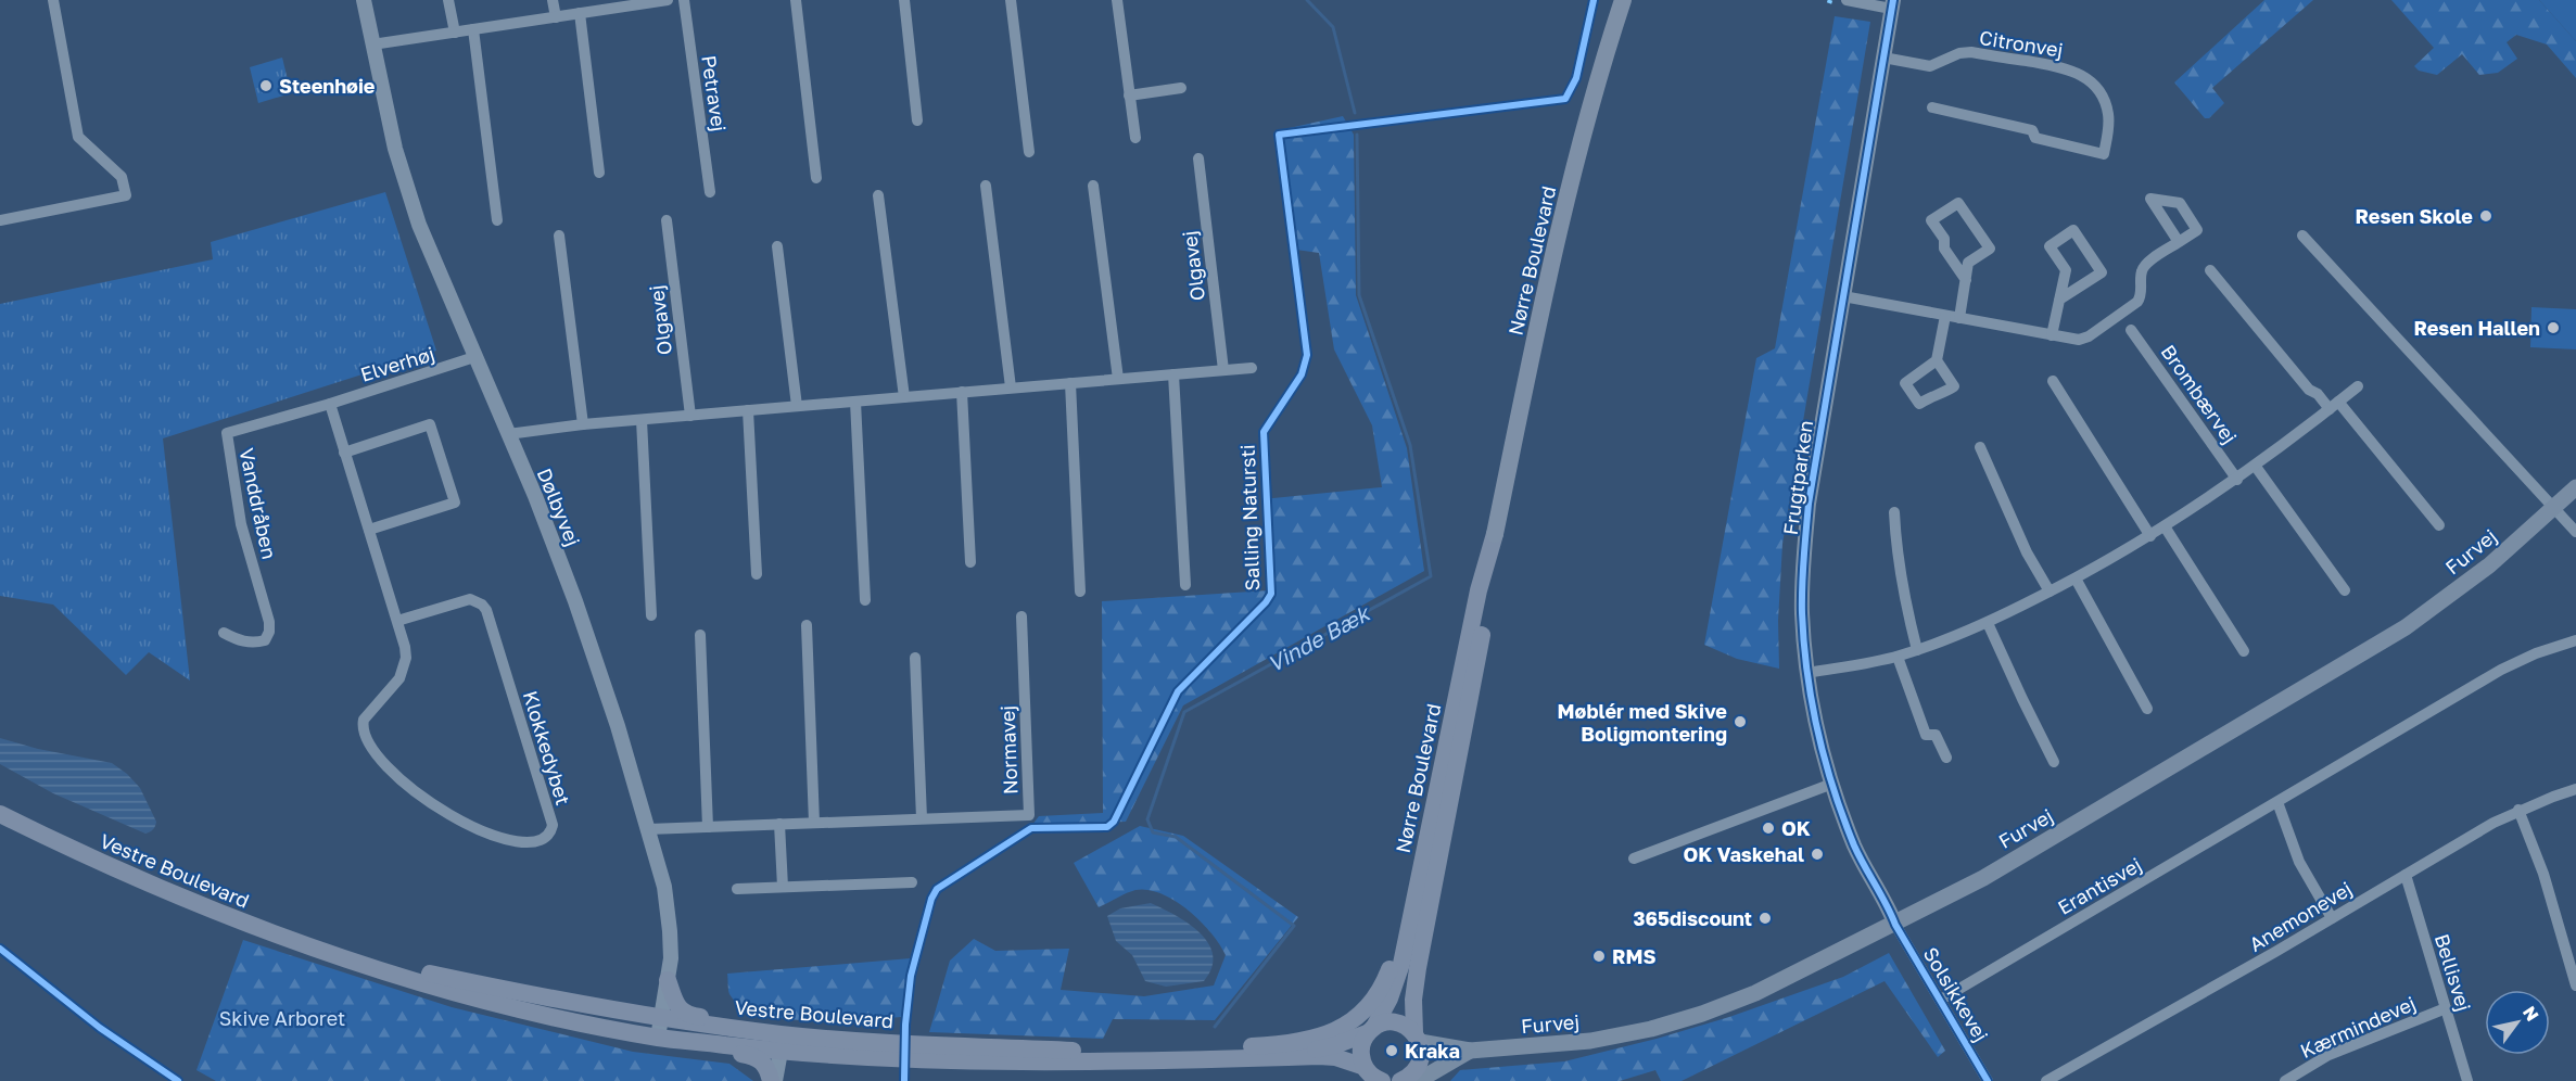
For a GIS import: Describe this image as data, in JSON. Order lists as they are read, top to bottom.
{
  "streets": {
    "highway": ["Nørre Boulevard"],
    "main road": ["Furvej", "Vestre Boulevard"],
    "street": [
      "Citronvej",
      "Petravej",
      "Olgavej",
      "Elverhøj",
      "Brombærvej",
      "Frugtparken",
      "Vanddråben",
      "Dølbyvej",
      "Klokkedybet",
      "Normavej",
      "Erantisvej",
      "Anemonevej",
      "Bellisvej",
      "Solsikkevej",
      "Kærmindevej"
    ],
    "cycle path": ["Salling Natursti"]
  },
  "crossings": [
    ["Citronvej", "Frugtparken"],
    ["Nørre Boulevard", "Furvej"],
    ["Nørre Boulevard", "Vestre Boulevard"],
    ["Elverhøj", "Vanddråben"],
    ["Elverhøj", "Dølbyvej"],
    ["Elverhøj", "Klokkedybet"],
    ["Frugtparken", "Furvej"],
    ["Frugtparken", "Solsikkevej"],
    ["Vanddråben", "Klokkedybet"],
    ["Dølbyvej", "Normavej"],
    ["Dølbyvej", "Vestre Boulevard"],
    ["Furvej", "Vestre Boulevard"],
    ["Furvej", "Solsikkevej"],
    ["Erantisvej", "Solsikkevej"],
    ["Anemonevej", "Bellisvej"],
    ["Bellisvej", "Kærmindevej"]
  ],
  "water": ["Vinde Bæk"],
  "parks": ["Skive Arboret"],
  "places": [
    "Steenhøie",
    "Resen Skole",
    "Resen Hallen",
    "Møblér med Skive Boligmontering",
    "OK",
    "OK Vaskehal",
    "365discount",
    "RMS",
    "Kraka"
  ],
  "north": "top right"
}
